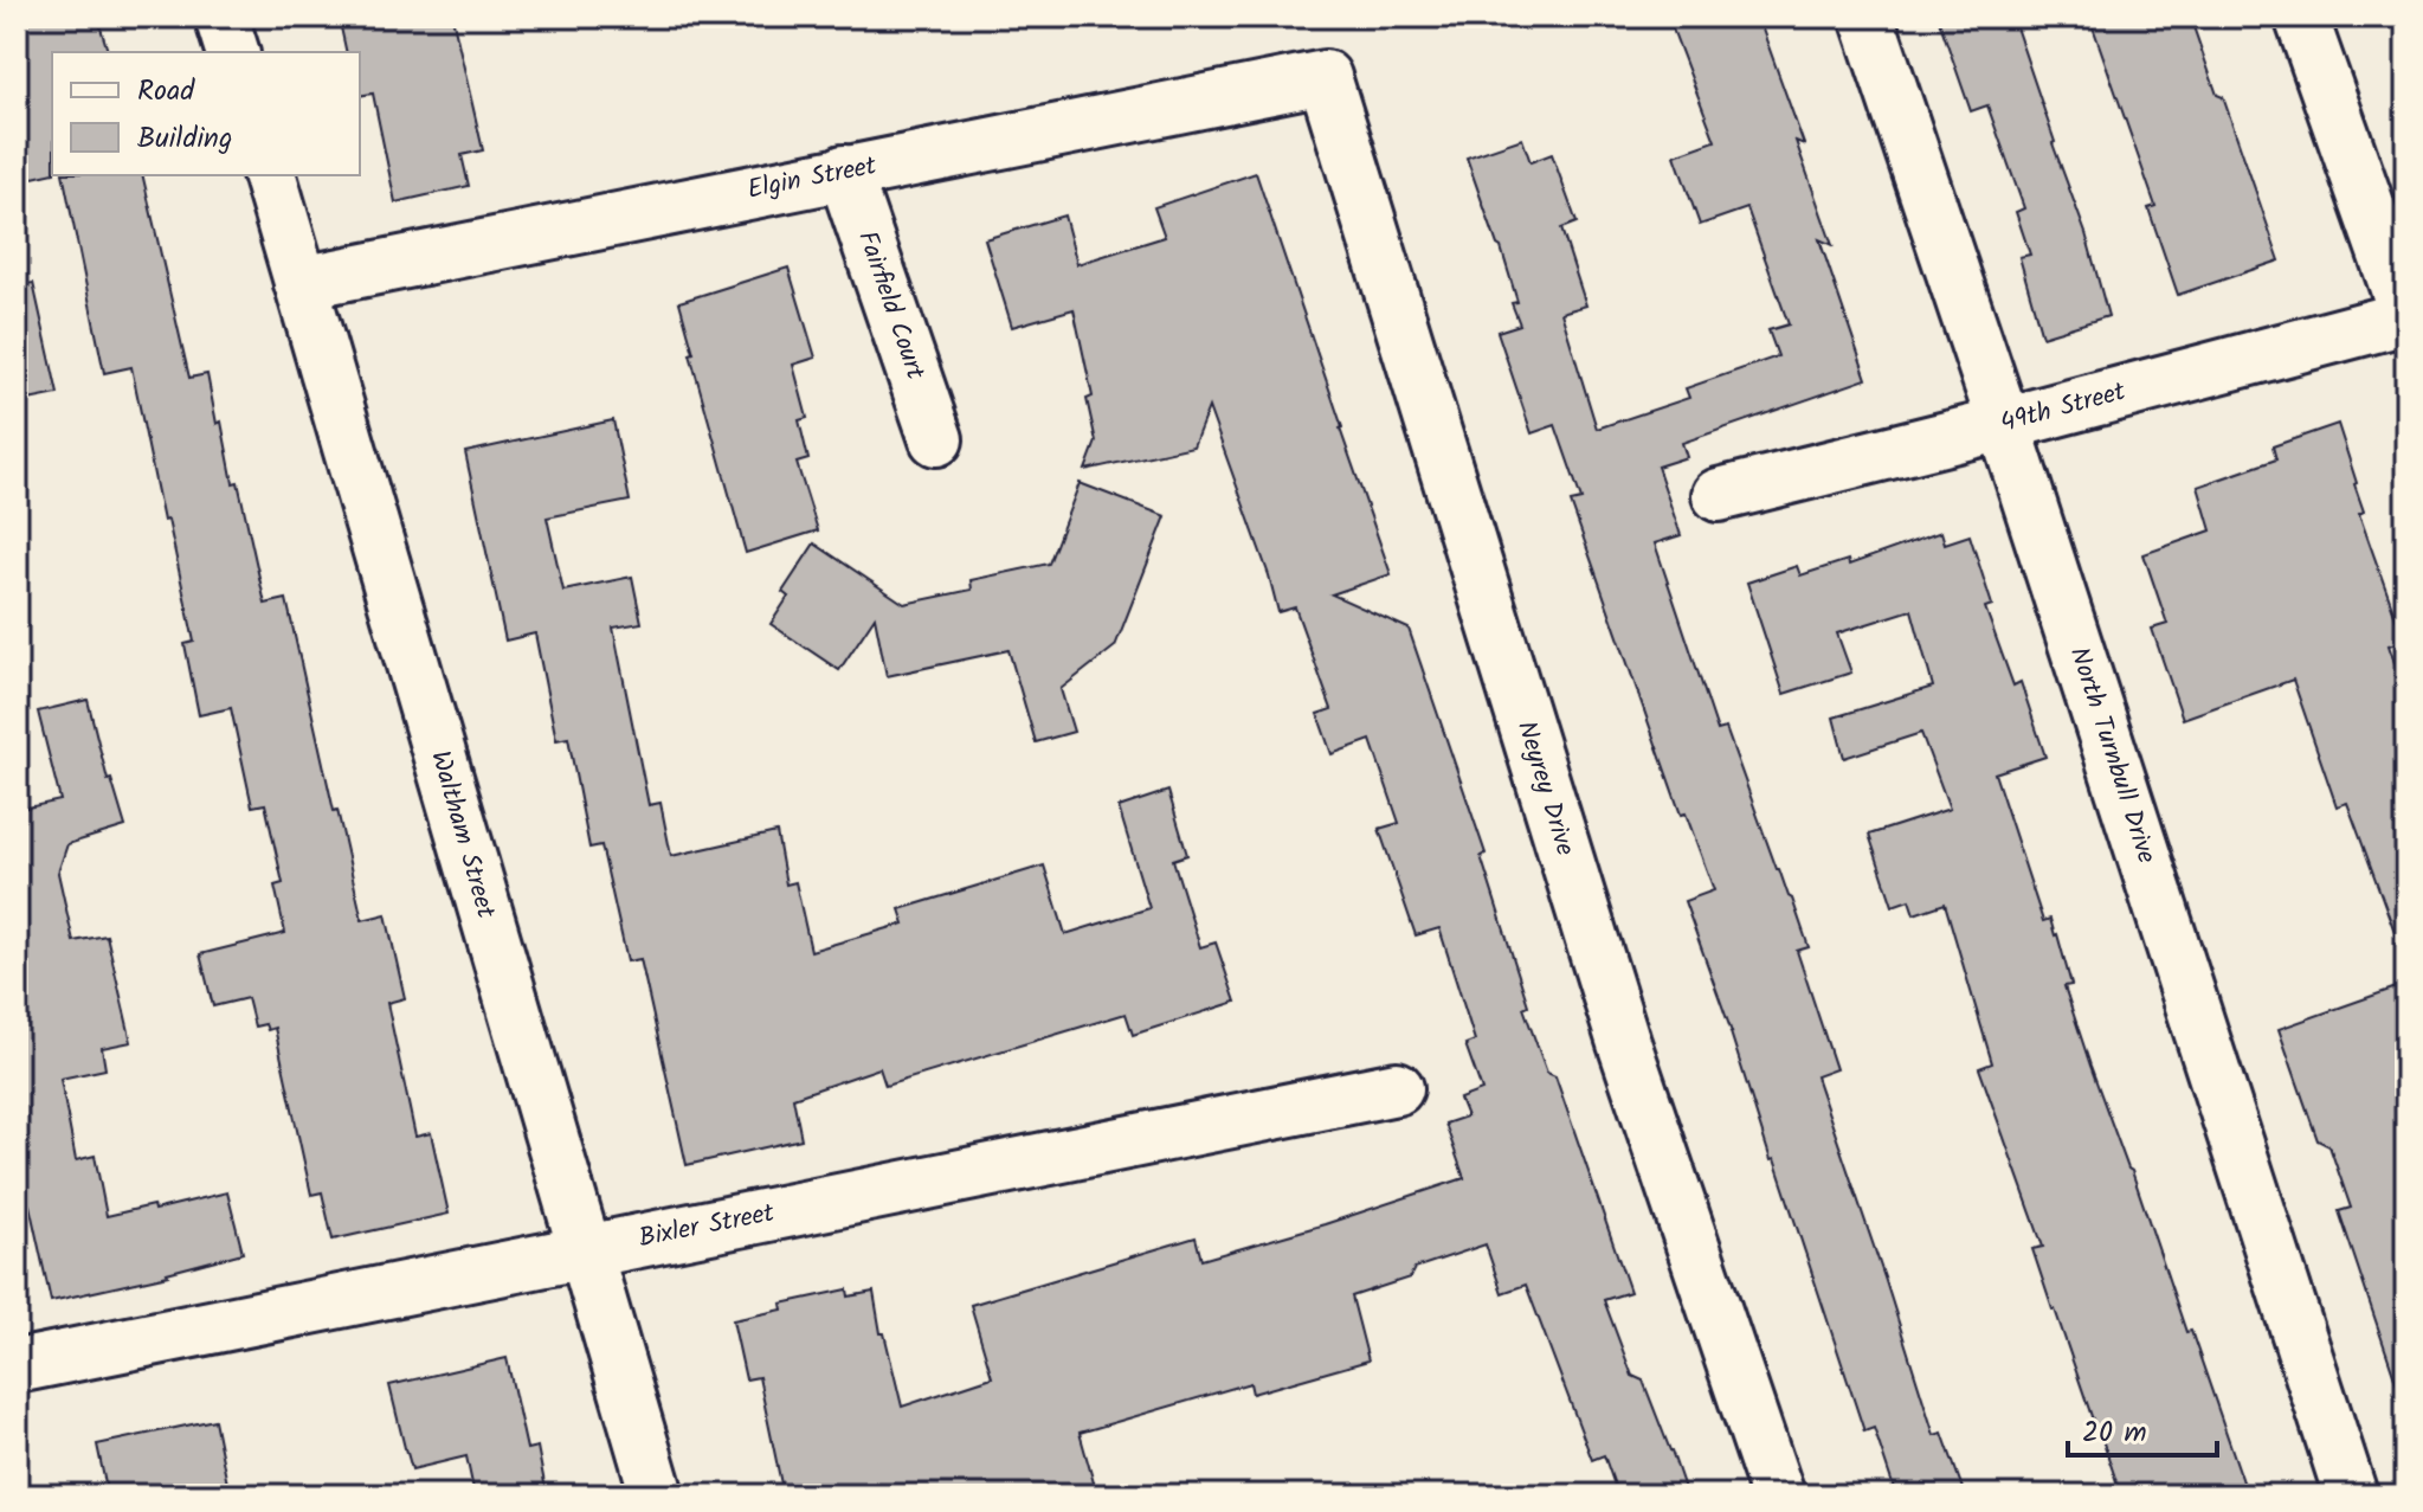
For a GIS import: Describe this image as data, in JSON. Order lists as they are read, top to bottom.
{
  "streets": {
    "street": [
      "Elgin Street",
      "Fairfield Court",
      "49th Street",
      "North Turnbull Drive",
      "Neyrey Drive",
      "Waltham Street",
      "Bixler Street"
    ]
  },
  "crossings": [
    ["Elgin Street", "Fairfield Court"],
    ["Elgin Street", "Neyrey Drive"],
    ["Elgin Street", "Waltham Street"],
    ["49th Street", "North Turnbull Drive"],
    ["Waltham Street", "Bixler Street"]
  ],
  "legend": ["Road", "Building"],
  "scale_bar": "20 m"
}
